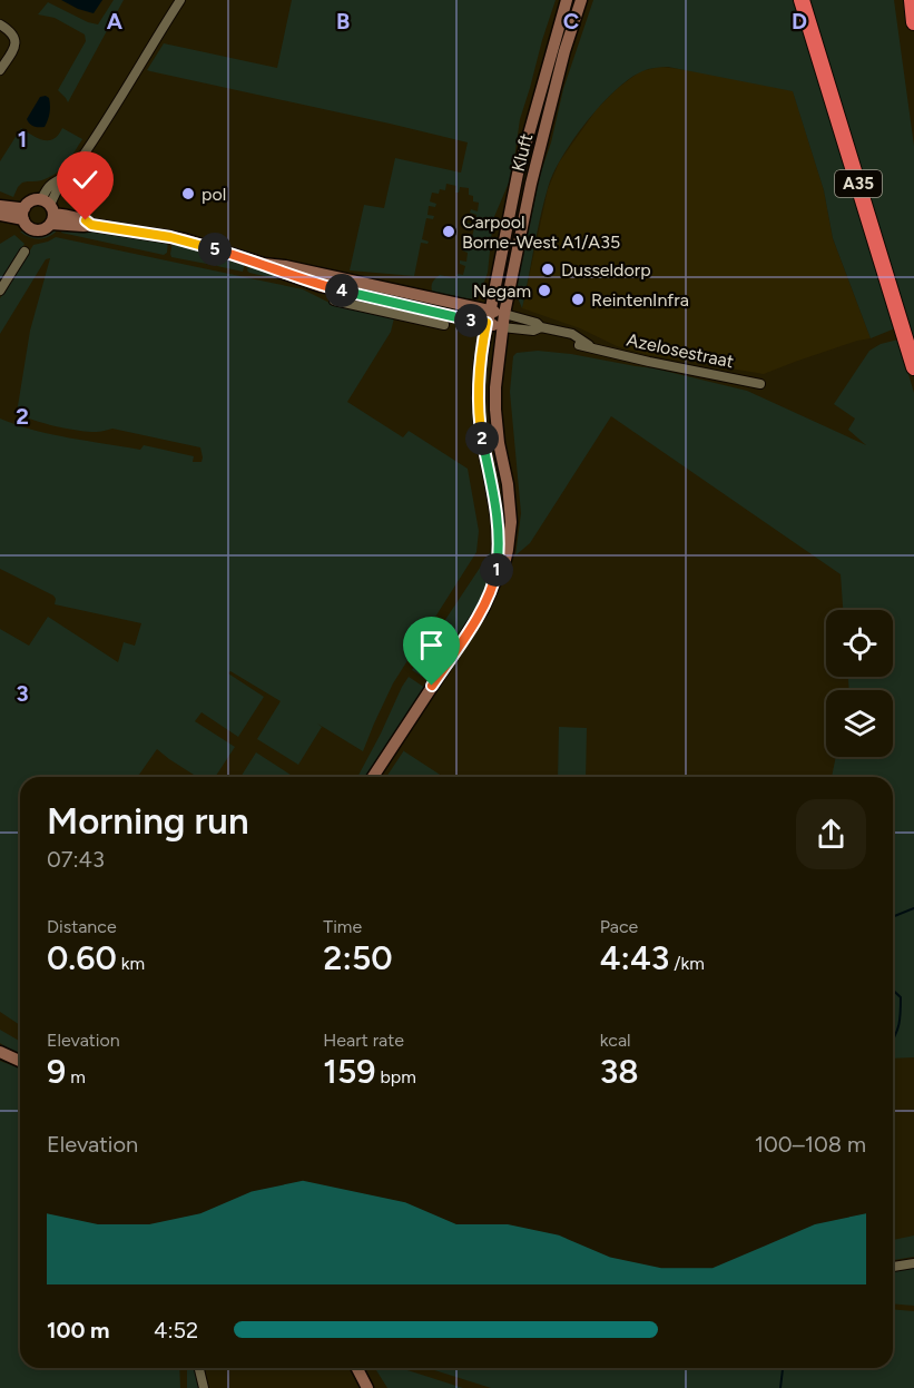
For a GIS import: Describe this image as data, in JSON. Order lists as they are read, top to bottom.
{
  "streets": {
    "highway": ["A35"],
    "main road": ["Kluft", "Azelosestraat"]
  },
  "crossings": [
    ["Kluft", "Azelosestraat"]
  ],
  "places": [
    "pol",
    "Carpool Borne-West A1/A35",
    "Dusseldorp",
    "Negam",
    "ReintenInfra"
  ],
  "page": {
    "pins": [
      "5",
      "4",
      "3",
      "2",
      "1"
    ],
    "heading": ["Morning run", "07:43"],
    "stats": [
      ["Distance", "0.60 km"],
      ["Time", "2:50"],
      ["Pace", "4:43 /km"],
      ["Elevation", "9 m"],
      ["Heart rate", "159 bpm"],
      ["kcal", "38"]
    ],
    "chart": ["Elevation", "100–108 m"],
    "list": [
      {
        "name": "100 m",
        "note": "4:52"
      }
    ]
  },
  "grid": {
    "columns": [
      "A",
      "B",
      "C",
      "D"
    ],
    "rows": ["1", "2", "3"]
  }
}
